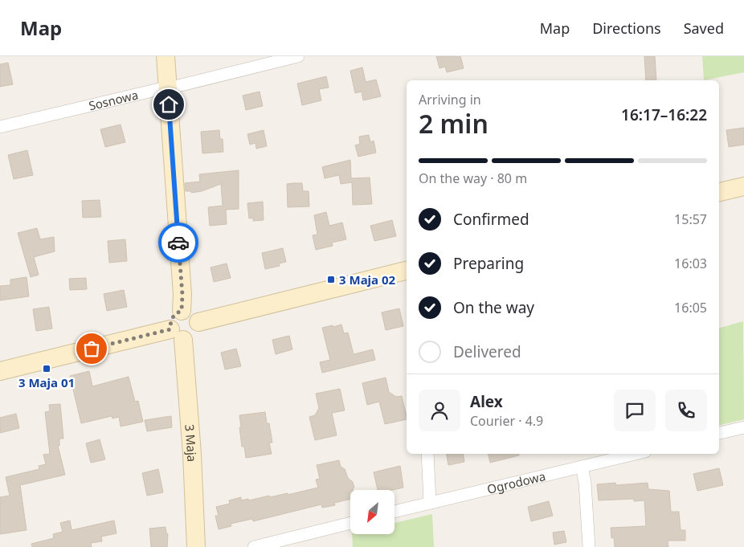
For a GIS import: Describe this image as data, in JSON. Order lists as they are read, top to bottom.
{
  "streets": {
    "street": ["Sosnowa", "3 Maja", "Ogrodowa"]
  },
  "places": {
    "transit": ["3 Maja 02", "3 Maja 01"]
  },
  "north": "bottom left",
  "page": {
    "header": "Map",
    "nav": ["Map", "Directions", "Saved"],
    "heading": ["2 min", "Arriving in", "16:17–16:22"],
    "panel": ["Alex", "Courier · 4.9"],
    "bar": "On the way · 80 m",
    "list": [
      ["Confirmed", "15:57"],
      ["Preparing", "16:03"],
      ["On the way", "16:05"],
      "Delivered"
    ]
  }
}
